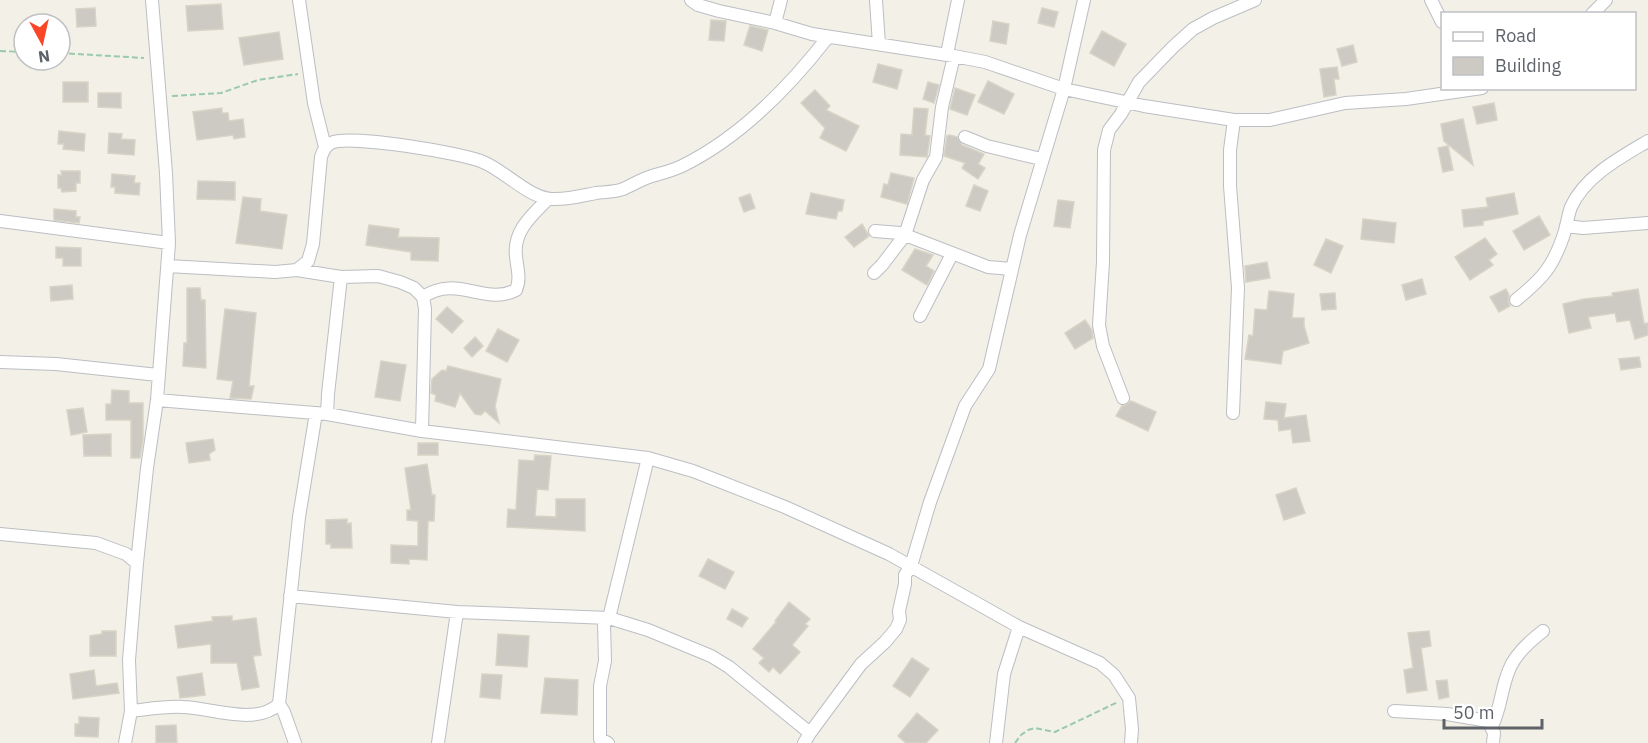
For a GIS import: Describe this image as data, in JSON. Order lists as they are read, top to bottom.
{
  "legend": ["Road", "Building"],
  "scale_bar": "50 m",
  "north": "bottom"
}
